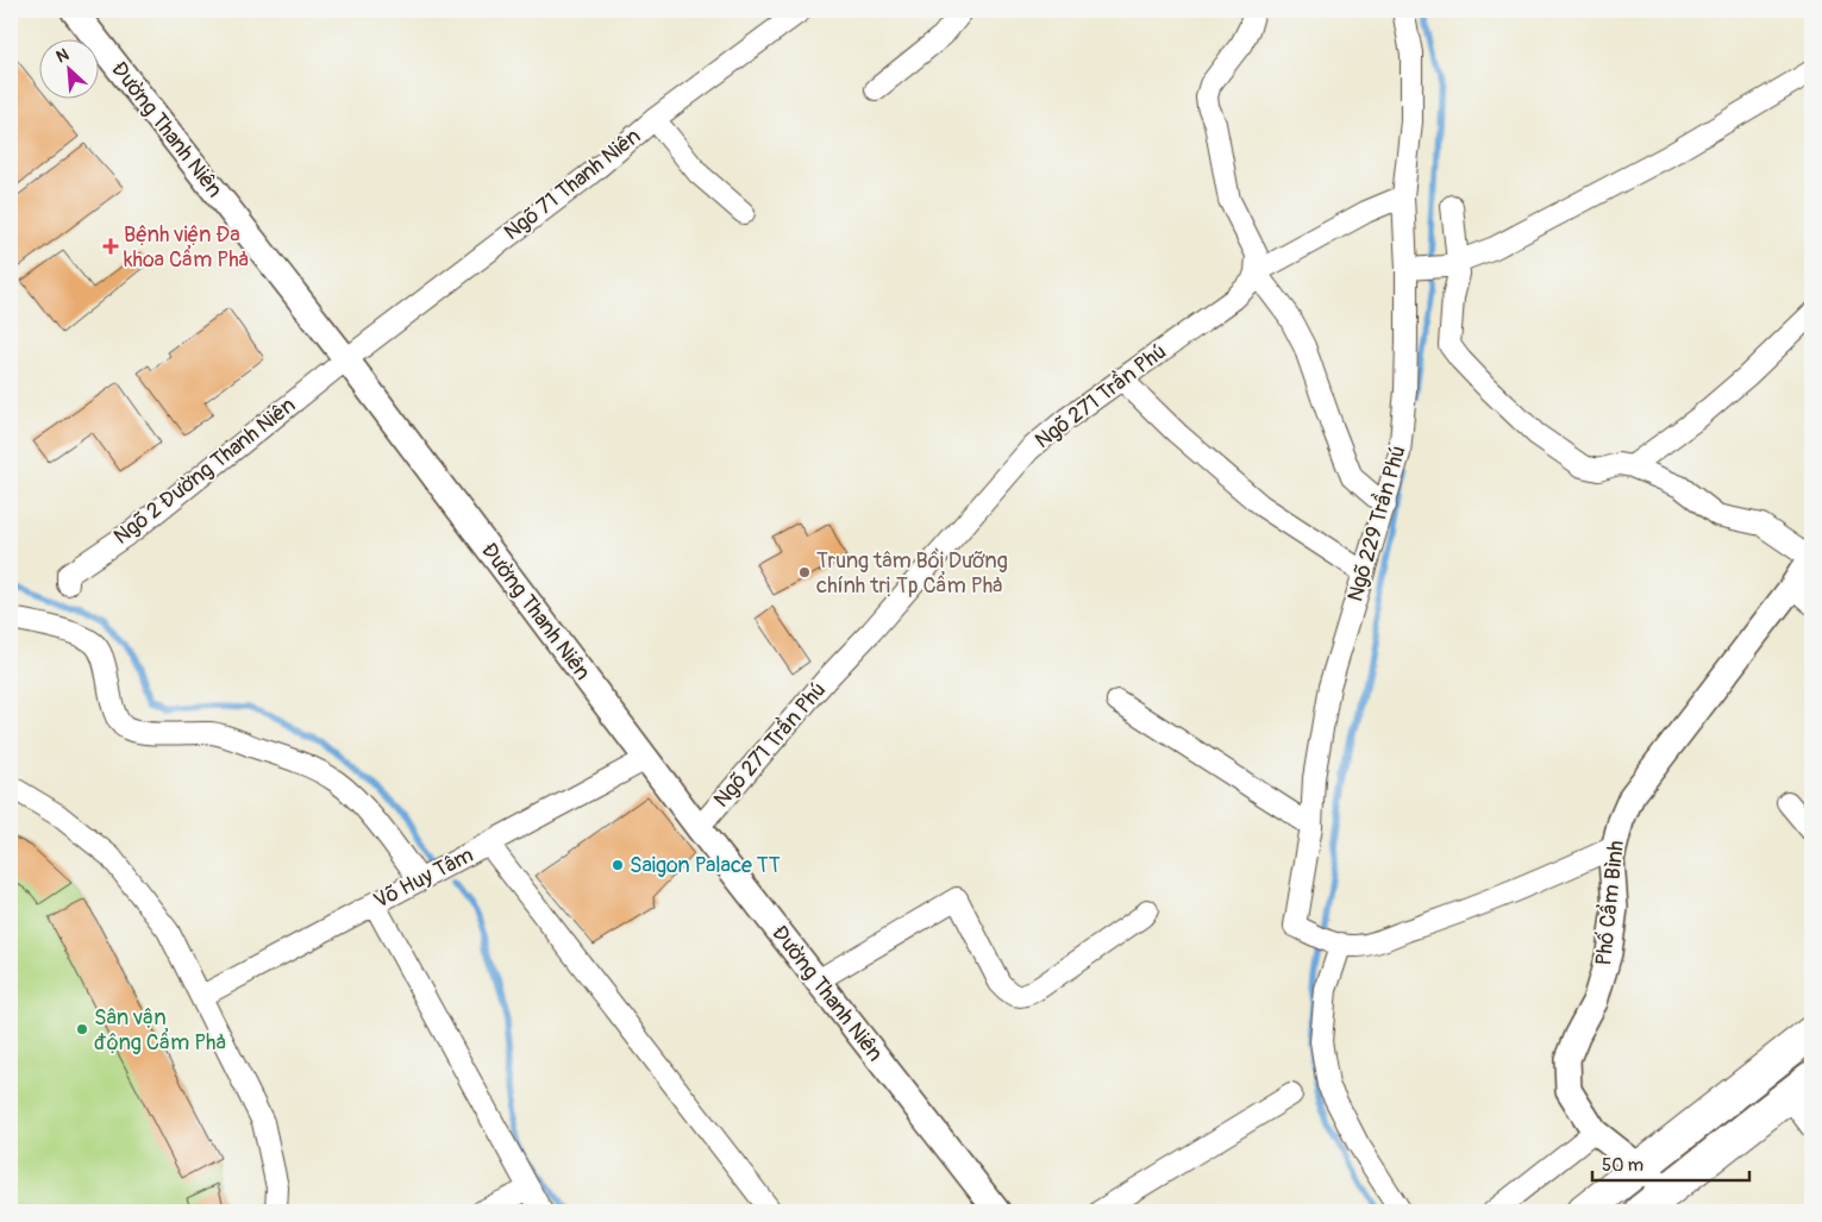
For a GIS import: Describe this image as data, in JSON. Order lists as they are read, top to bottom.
{
  "streets": {
    "street": [
      "Đường Thanh Niên",
      "Ngõ 71 Thanh Niên",
      "Ngõ 271 Trần Phú",
      "Ngõ 2 Đường Thanh Niên",
      "Ngõ 229 Trần Phú",
      "Võ Huy Tâm",
      "Phố Cẩm Bình"
    ]
  },
  "crossings": [
    ["Đường Thanh Niên", "Ngõ 71 Thanh Niên"],
    ["Đường Thanh Niên", "Ngõ 271 Trần Phú"],
    ["Đường Thanh Niên", "Ngõ 2 Đường Thanh Niên"],
    ["Đường Thanh Niên", "Võ Huy Tâm"],
    ["Ngõ 71 Thanh Niên", "Ngõ 2 Đường Thanh Niên"]
  ],
  "places": {
    "health": ["Bệnh viện Đa khoa Cẩm Phả"],
    "other": ["Trung tâm Bồi Dưỡng chính trị Tp Cẩm Phả", "Saigon Palace TT", "Sân vận động Cẩm Phả"]
  },
  "scale_bar": "50 m",
  "north": "top left"
}
